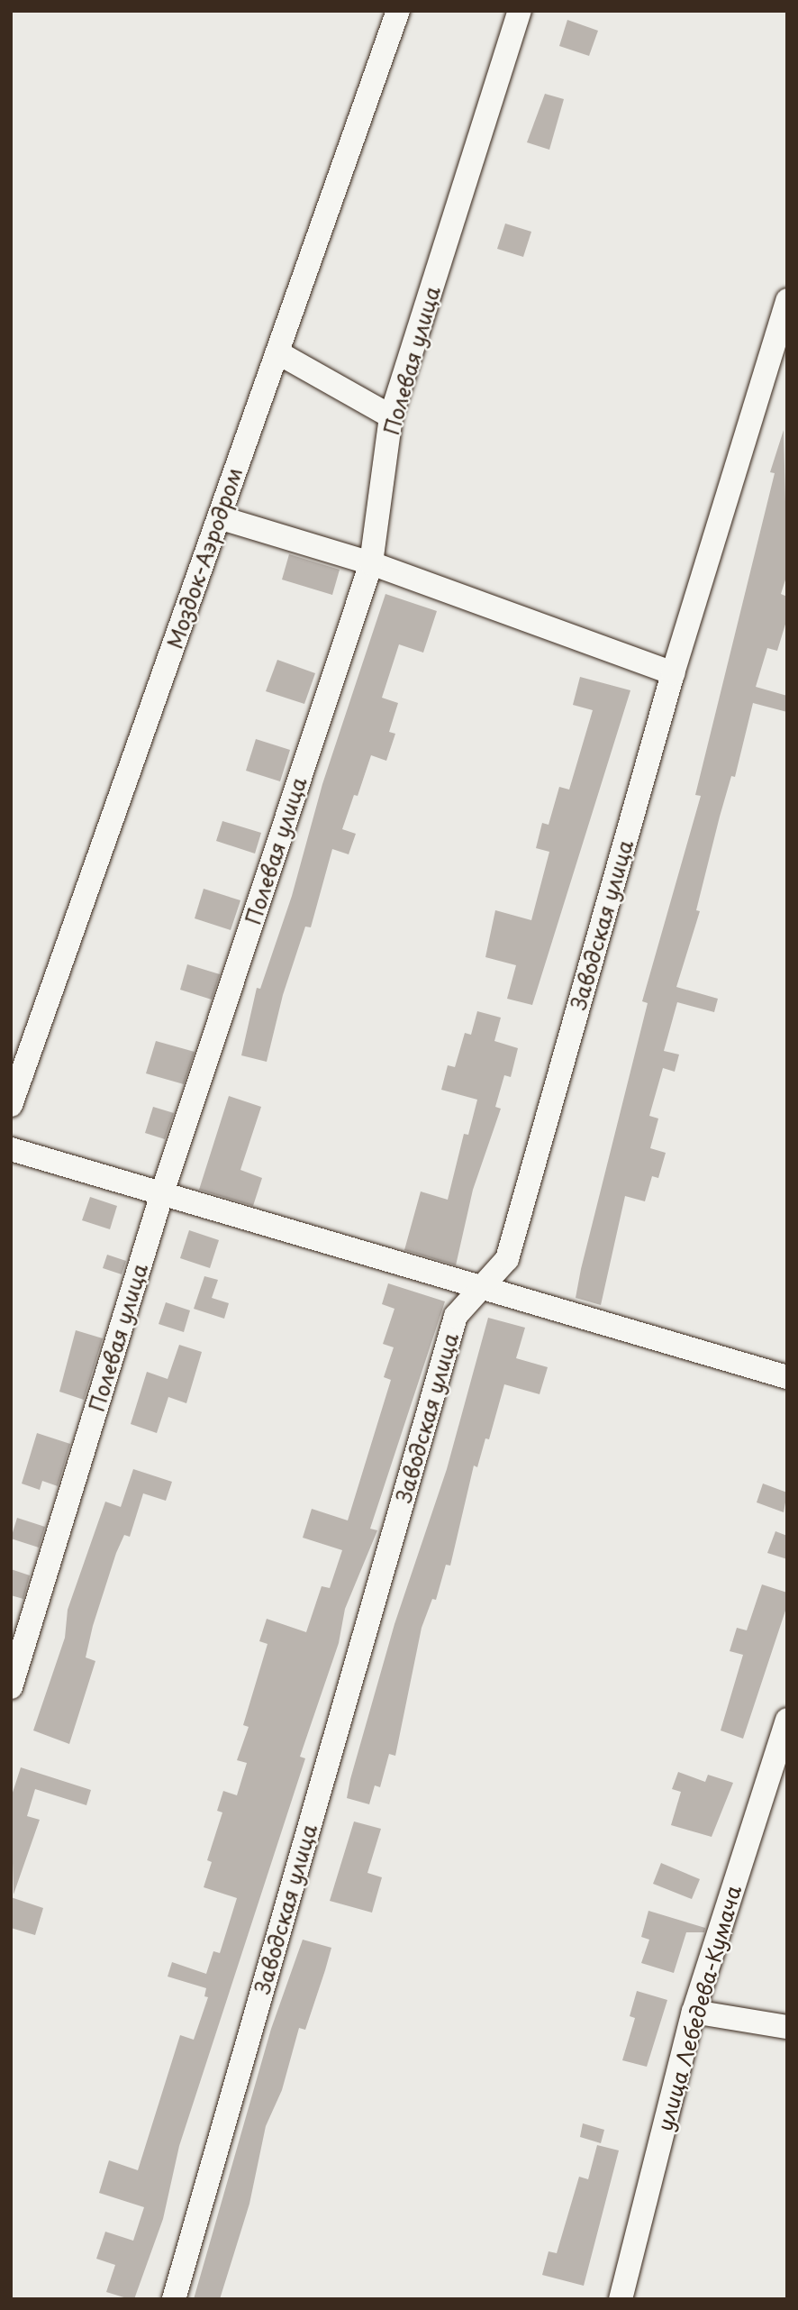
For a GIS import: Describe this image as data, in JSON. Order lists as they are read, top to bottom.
{
  "streets": {
    "street": [
      "Полевая улица",
      "Моздок-Аэродром",
      "Заводская улица",
      "улица Лебедева-Кумача"
    ]
  }
}
